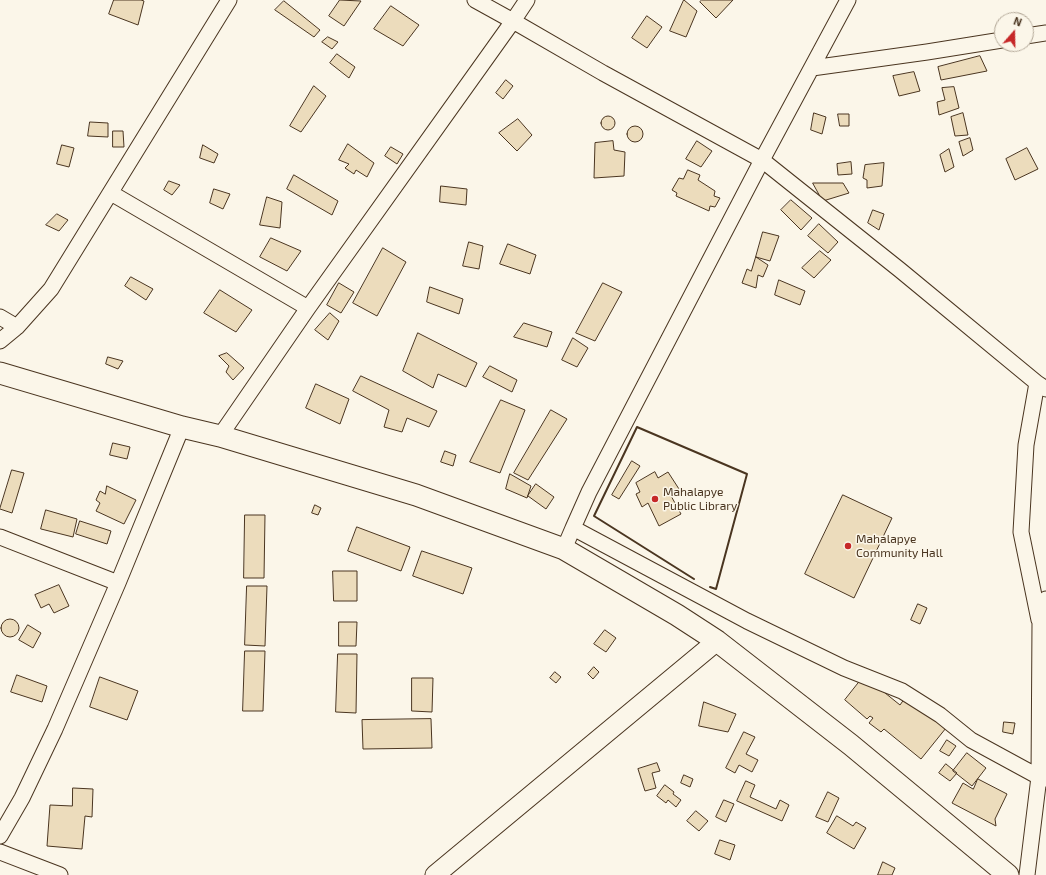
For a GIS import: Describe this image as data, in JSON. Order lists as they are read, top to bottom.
{
  "places": ["Mahalapye Public Library", "Mahalapye Community Hall"],
  "north": "top"
}
